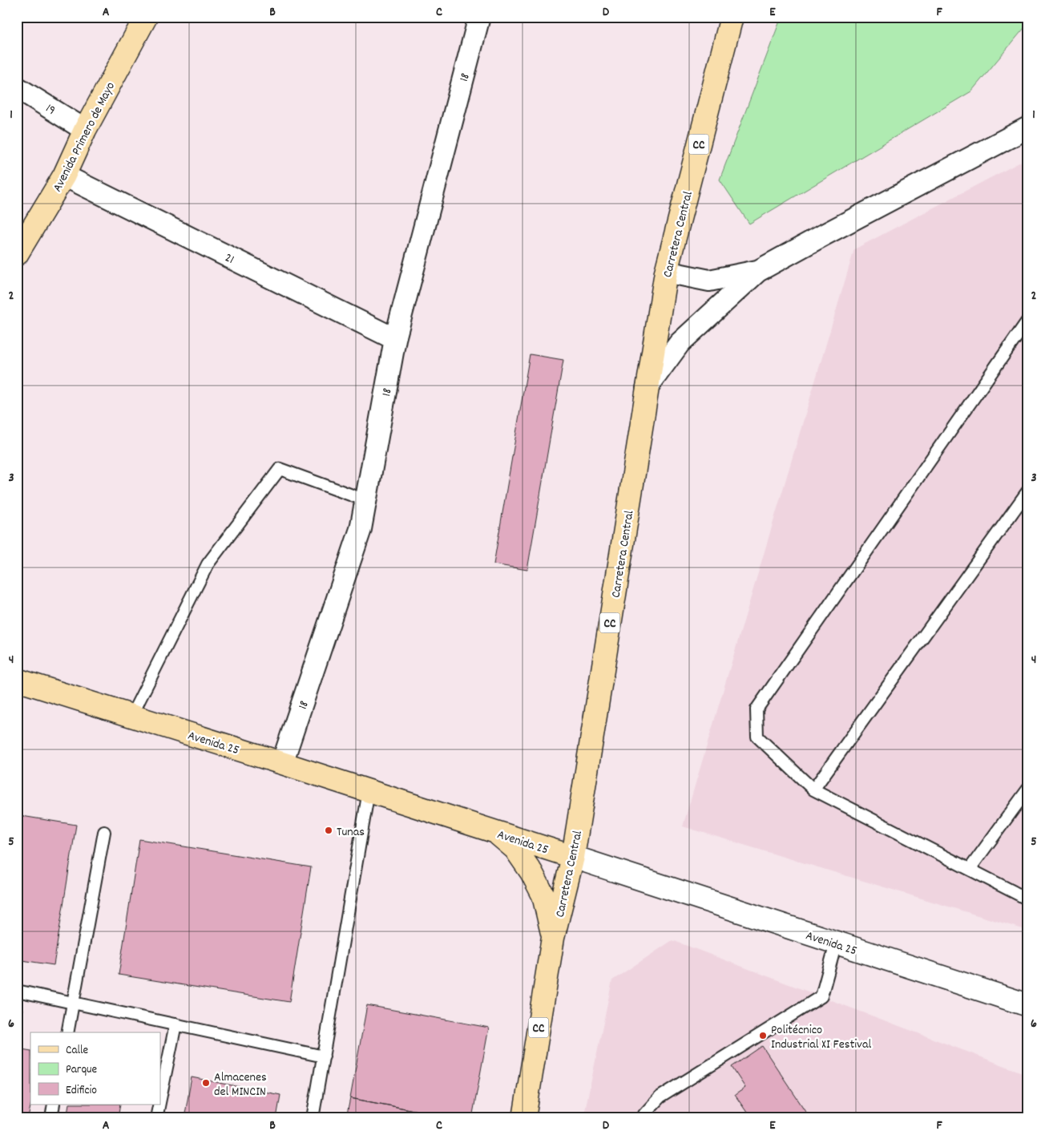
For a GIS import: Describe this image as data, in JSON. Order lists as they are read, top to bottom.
{
  "streets": {
    "main road": [
      "Avenida Primero de Mayo",
      "CC",
      "Carretera Central",
      "Avenida 25"
    ],
    "street": ["18", "19", "21"]
  },
  "crossings": [
    ["18", "21"],
    ["18", "Avenida 25"],
    ["19", "Avenida Primero de Mayo"],
    ["Avenida Primero de Mayo", "21"],
    ["Carretera Central", "Avenida 25"]
  ],
  "places": ["Tunas", "Politécnico Industrial XI Festival", "Almacenes del MINCIN"],
  "legend": ["Calle", "Parque", "Edificio"],
  "grid": {
    "columns": [
      "A",
      "B",
      "C",
      "D",
      "E",
      "F"
    ],
    "rows": [
      "1",
      "2",
      "3",
      "4",
      "5",
      "6"
    ]
  }
}
